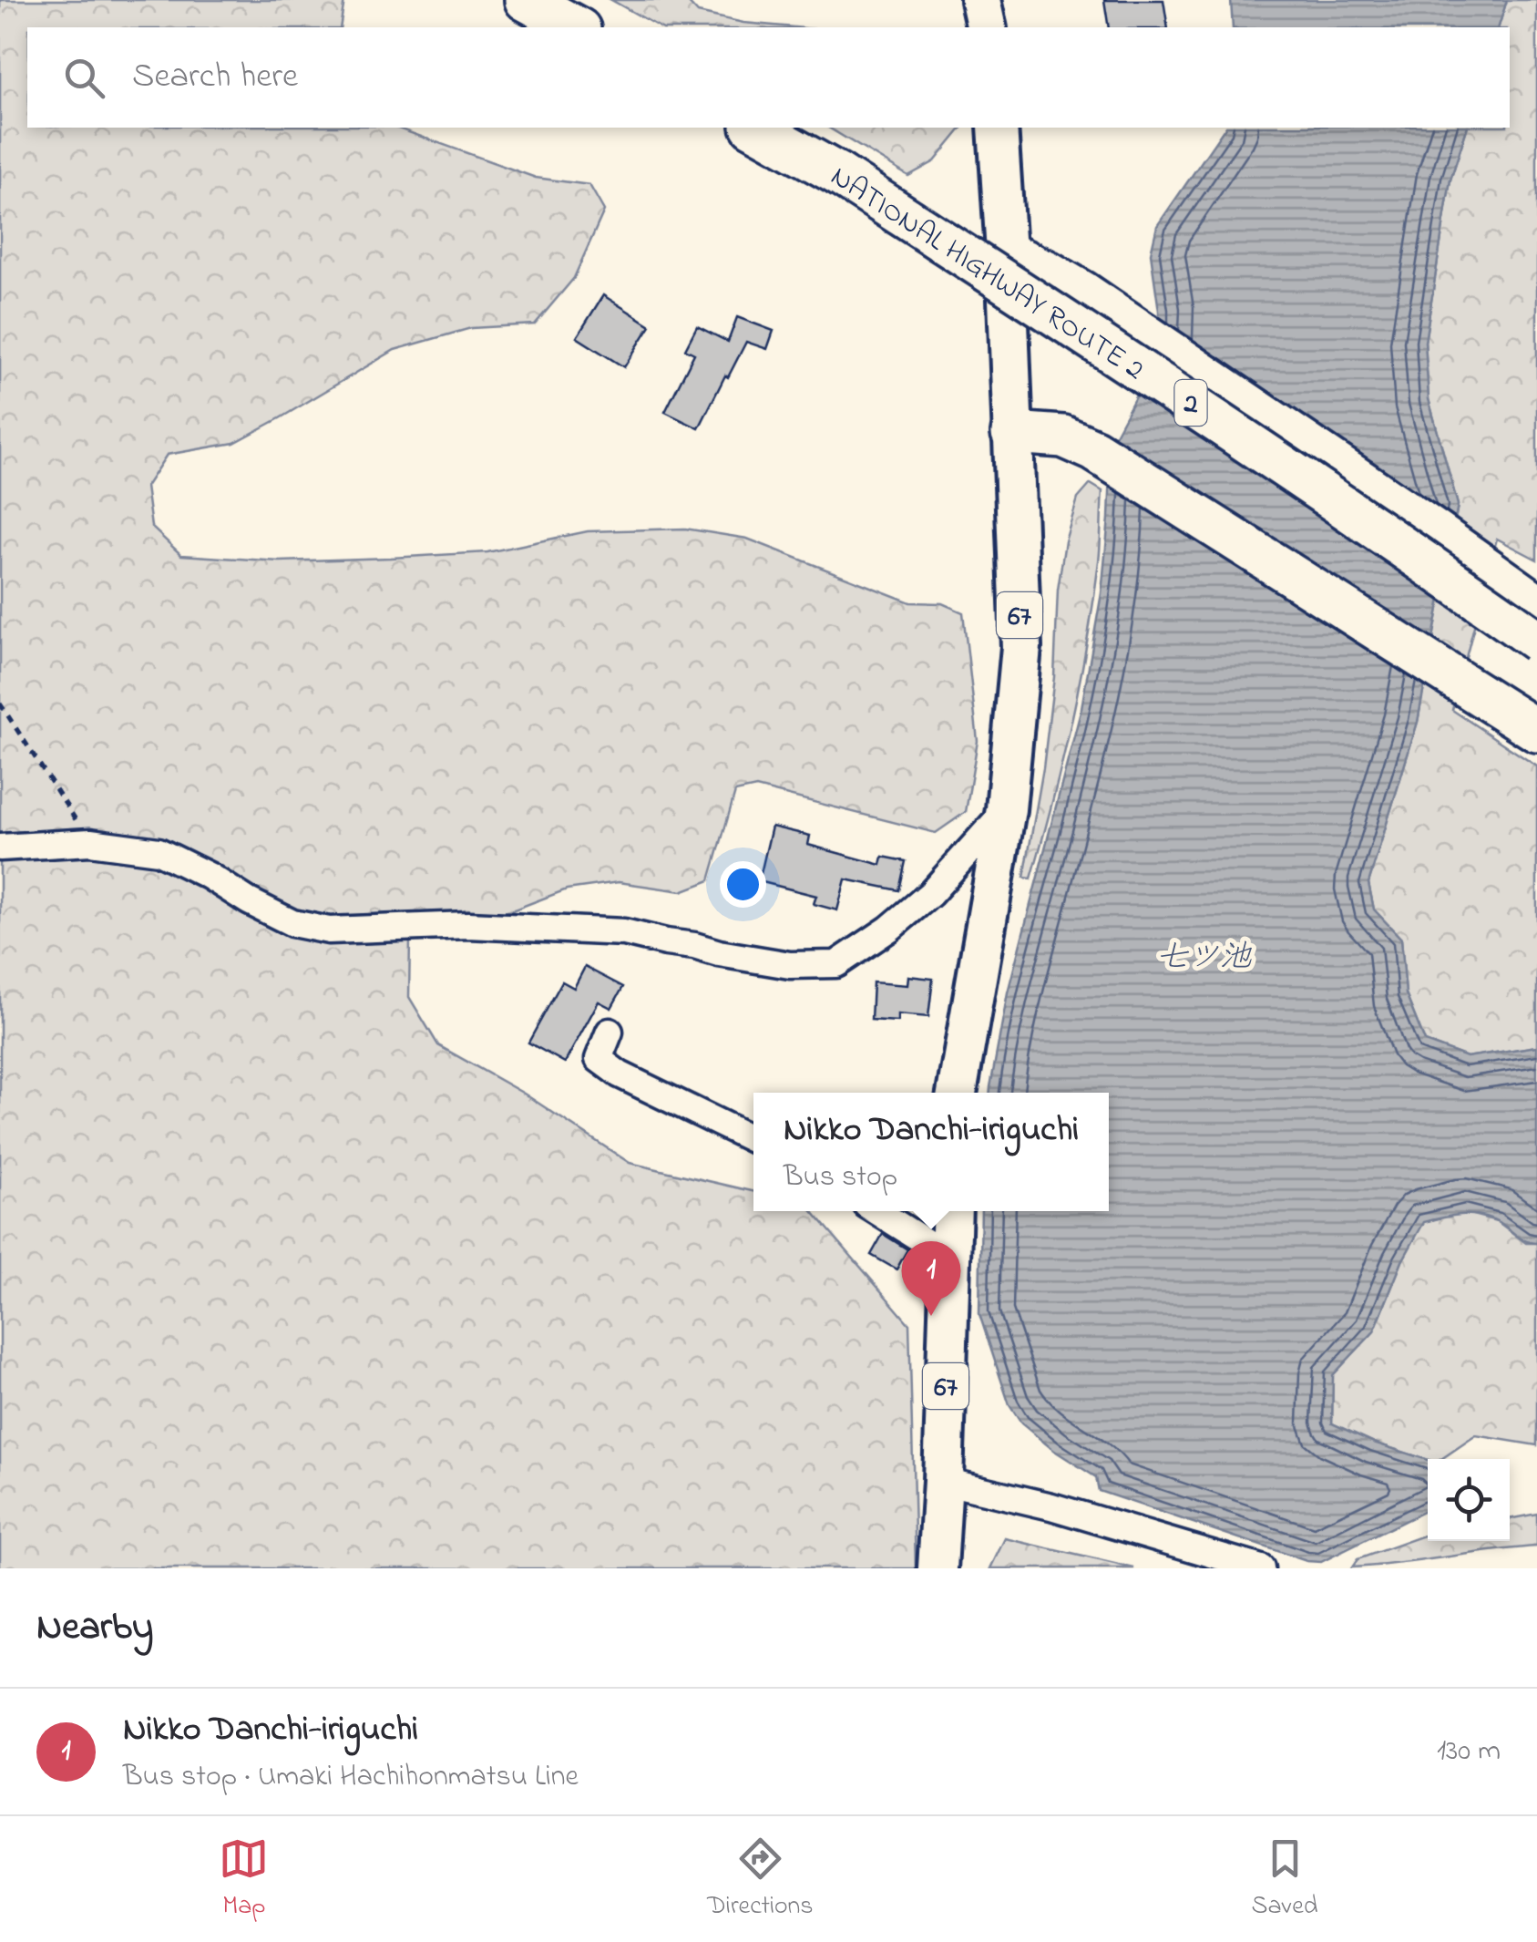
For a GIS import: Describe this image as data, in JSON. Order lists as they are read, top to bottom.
{
  "streets": {
    "highway": ["NATIONAL HIGHWAY ROUTE 2", "2"],
    "main road": ["67"]
  },
  "water": ["七ツ池"],
  "page": {
    "search": "Search here",
    "popup": ["Nikko Danchi-iriguchi", "Bus stop"],
    "pins": "1",
    "heading": "Nearby",
    "list": [
      {
        "mark": "1",
        "name": "Nikko Danchi-iriguchi",
        "note": "Bus stop · Umaki Hachihonmatsu Line",
        "value": "130 m"
      }
    ],
    "nav": ["Map", "Directions", "Saved"]
  }
}
